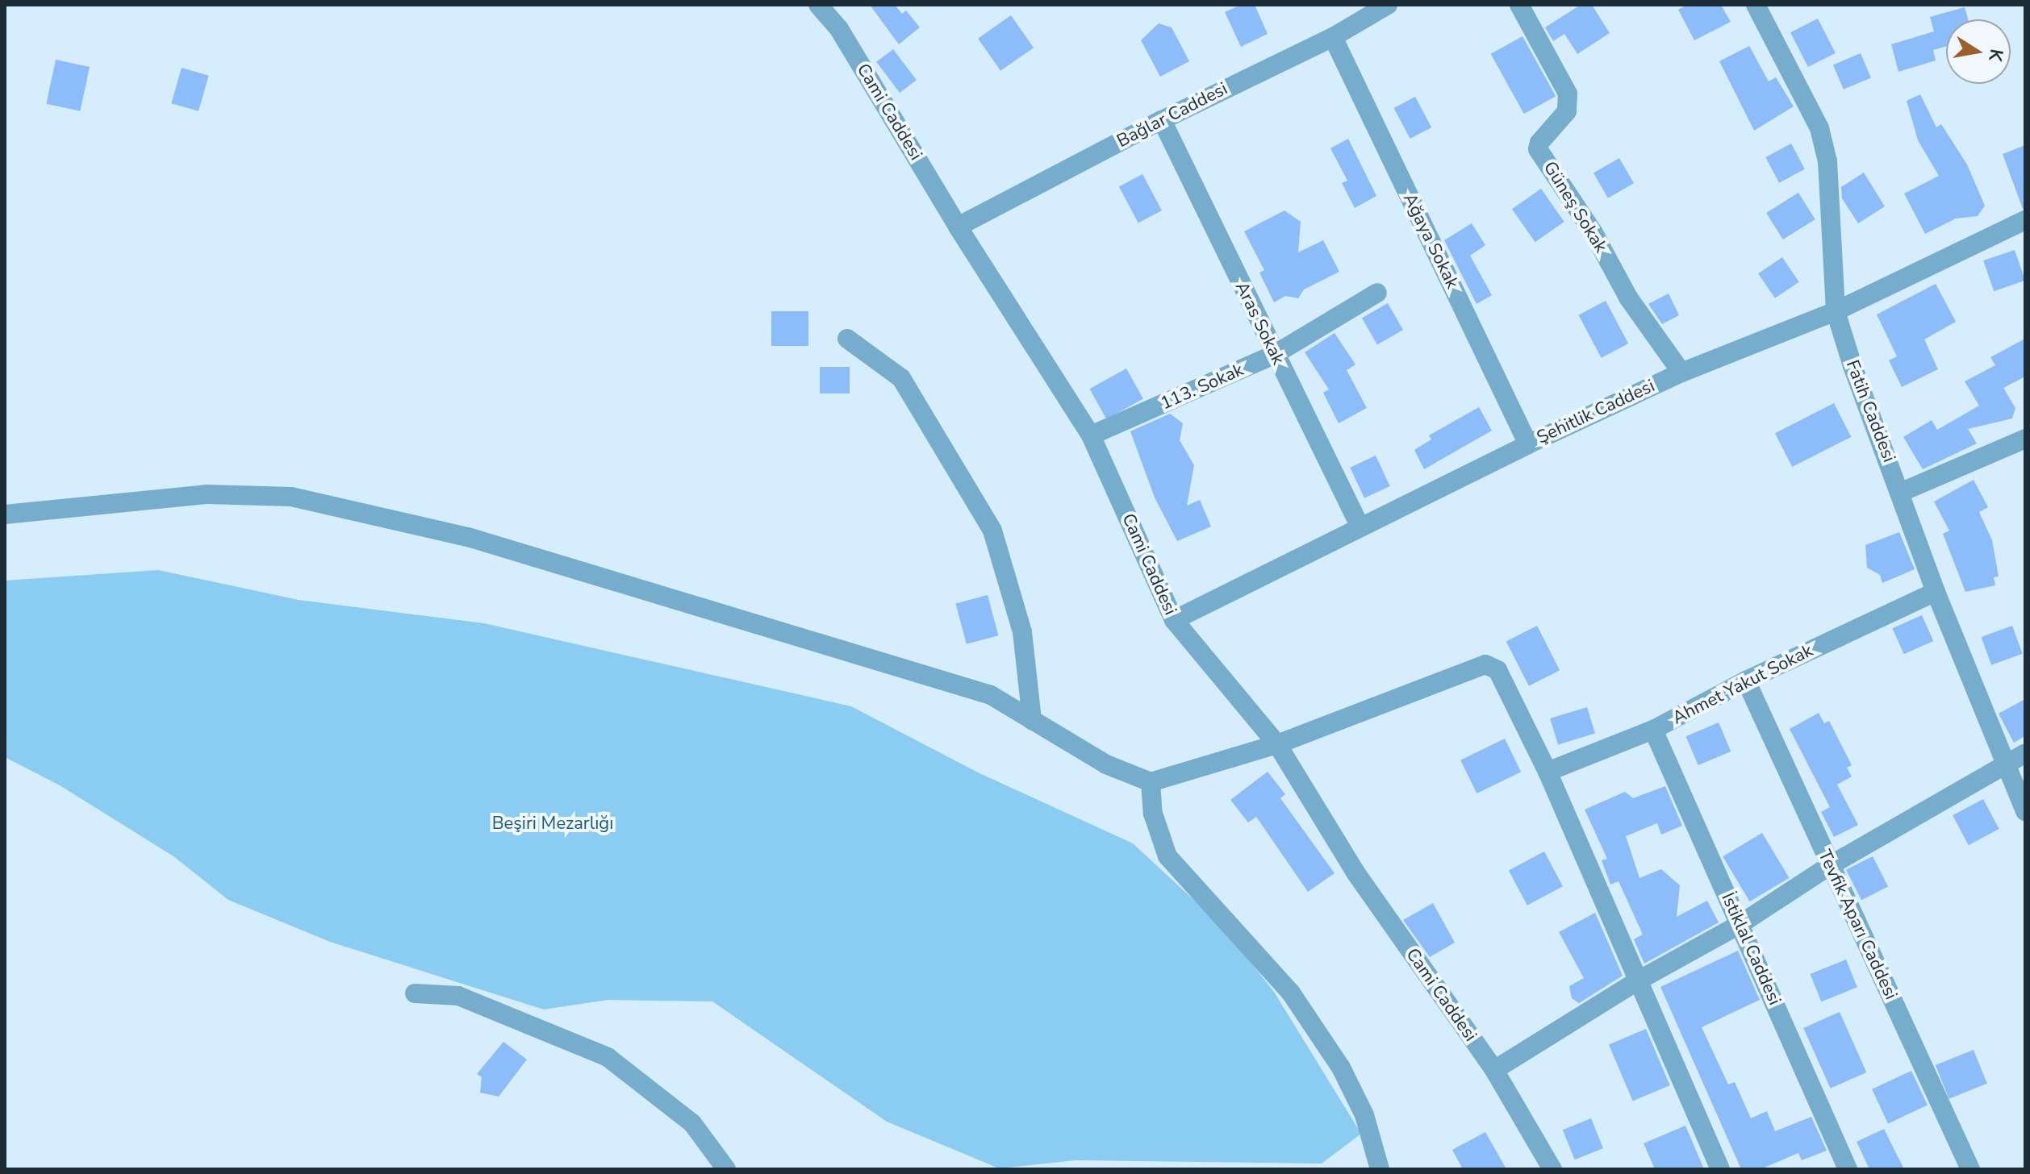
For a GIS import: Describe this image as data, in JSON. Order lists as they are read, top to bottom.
{
  "streets": {
    "street": [
      "Cami Caddesi",
      "Bağlar Caddesi",
      "Güneş Sokak",
      "Ağaya Sokak",
      "Aras Sokak",
      "113. Sokak",
      "Fatih Caddesi",
      "Şehitlik Caddesi",
      "Ahmet Yakut Sokak",
      "Tevfik Aparı Caddesi",
      "İstiklal Caddesi"
    ]
  },
  "crossings": [
    ["Cami Caddesi", "Bağlar Caddesi"],
    ["Cami Caddesi", "113. Sokak"],
    ["Cami Caddesi", "Şehitlik Caddesi"],
    ["Bağlar Caddesi", "Ağaya Sokak"],
    ["Bağlar Caddesi", "Aras Sokak"],
    ["Güneş Sokak", "Şehitlik Caddesi"],
    ["Ağaya Sokak", "Şehitlik Caddesi"],
    ["Aras Sokak", "113. Sokak"],
    ["Aras Sokak", "Şehitlik Caddesi"],
    ["Fatih Caddesi", "Şehitlik Caddesi"],
    ["Fatih Caddesi", "Ahmet Yakut Sokak"],
    ["Ahmet Yakut Sokak", "Tevfik Aparı Caddesi"],
    ["Ahmet Yakut Sokak", "İstiklal Caddesi"]
  ],
  "parks": ["Beşiri Mezarlığı"],
  "north": "right"
}
